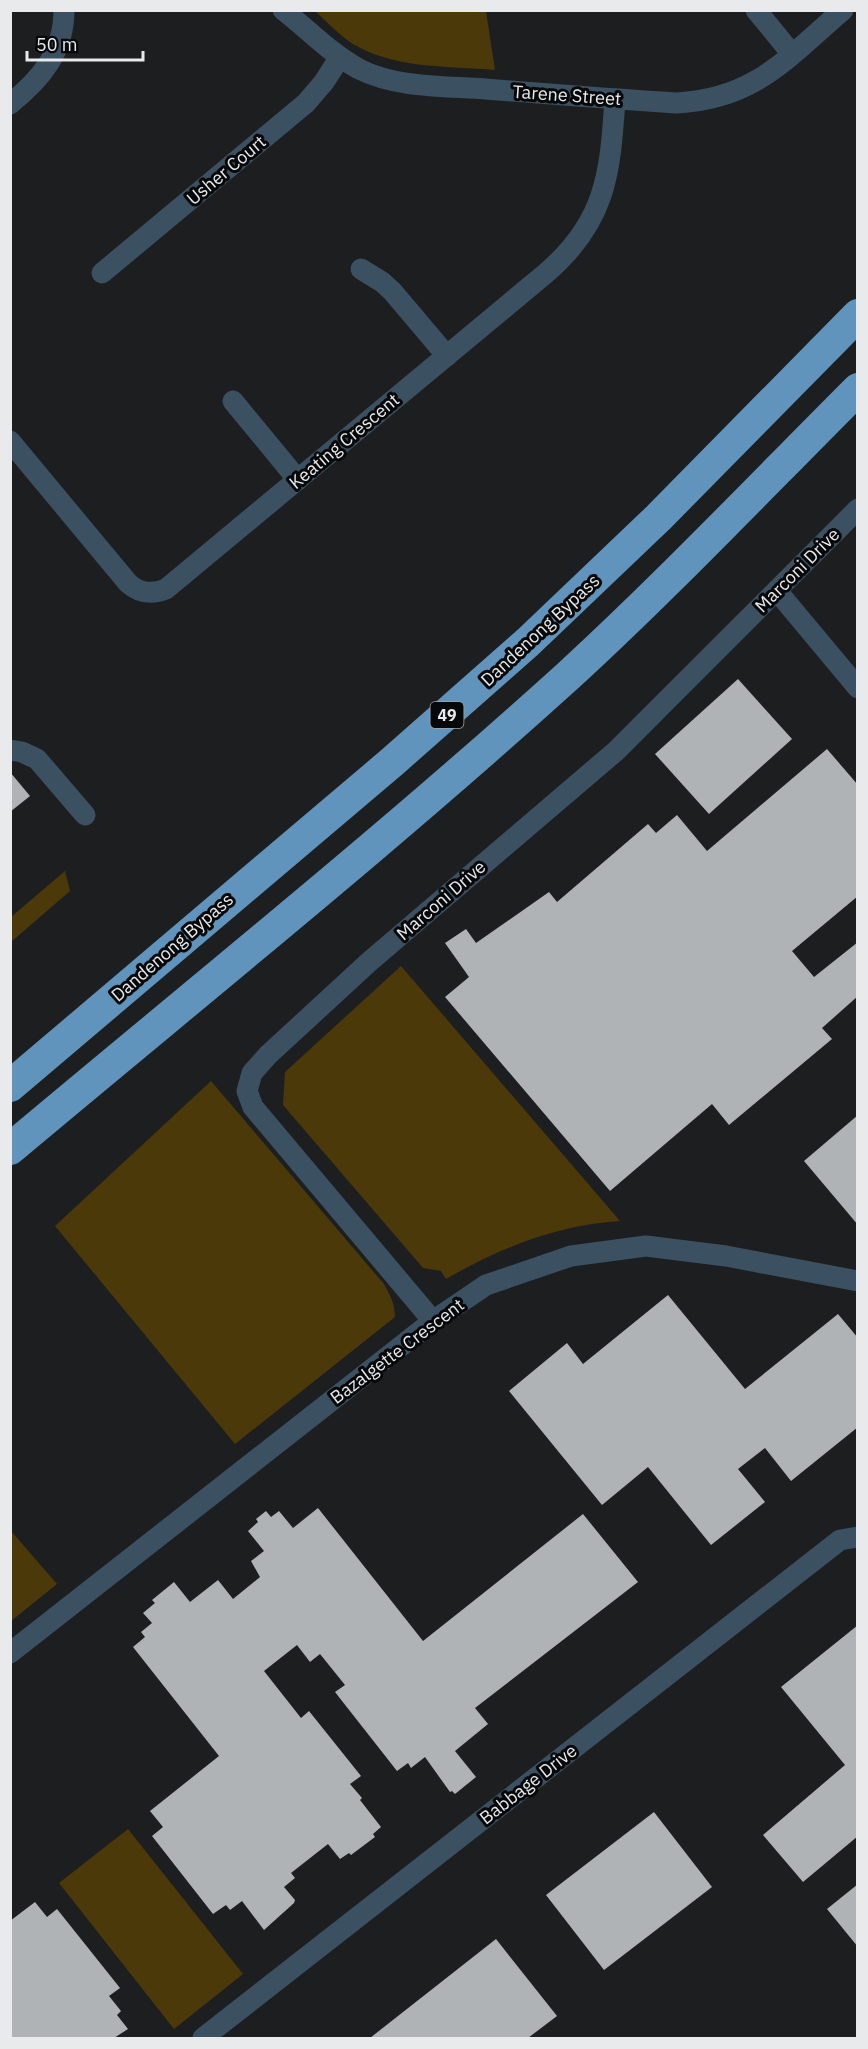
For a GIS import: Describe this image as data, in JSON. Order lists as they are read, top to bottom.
{
  "streets": {
    "highway": ["Dandenong Bypass", "49"],
    "street": [
      "Tarene Street",
      "Usher Court",
      "Keating Crescent",
      "Marconi Drive",
      "Bazalgette Crescent",
      "Babbage Drive"
    ]
  },
  "crossings": [
    ["Tarene Street", "Usher Court"],
    ["Tarene Street", "Keating Crescent"],
    ["Marconi Drive", "Bazalgette Crescent"]
  ],
  "scale_bar": "50 m"
}
